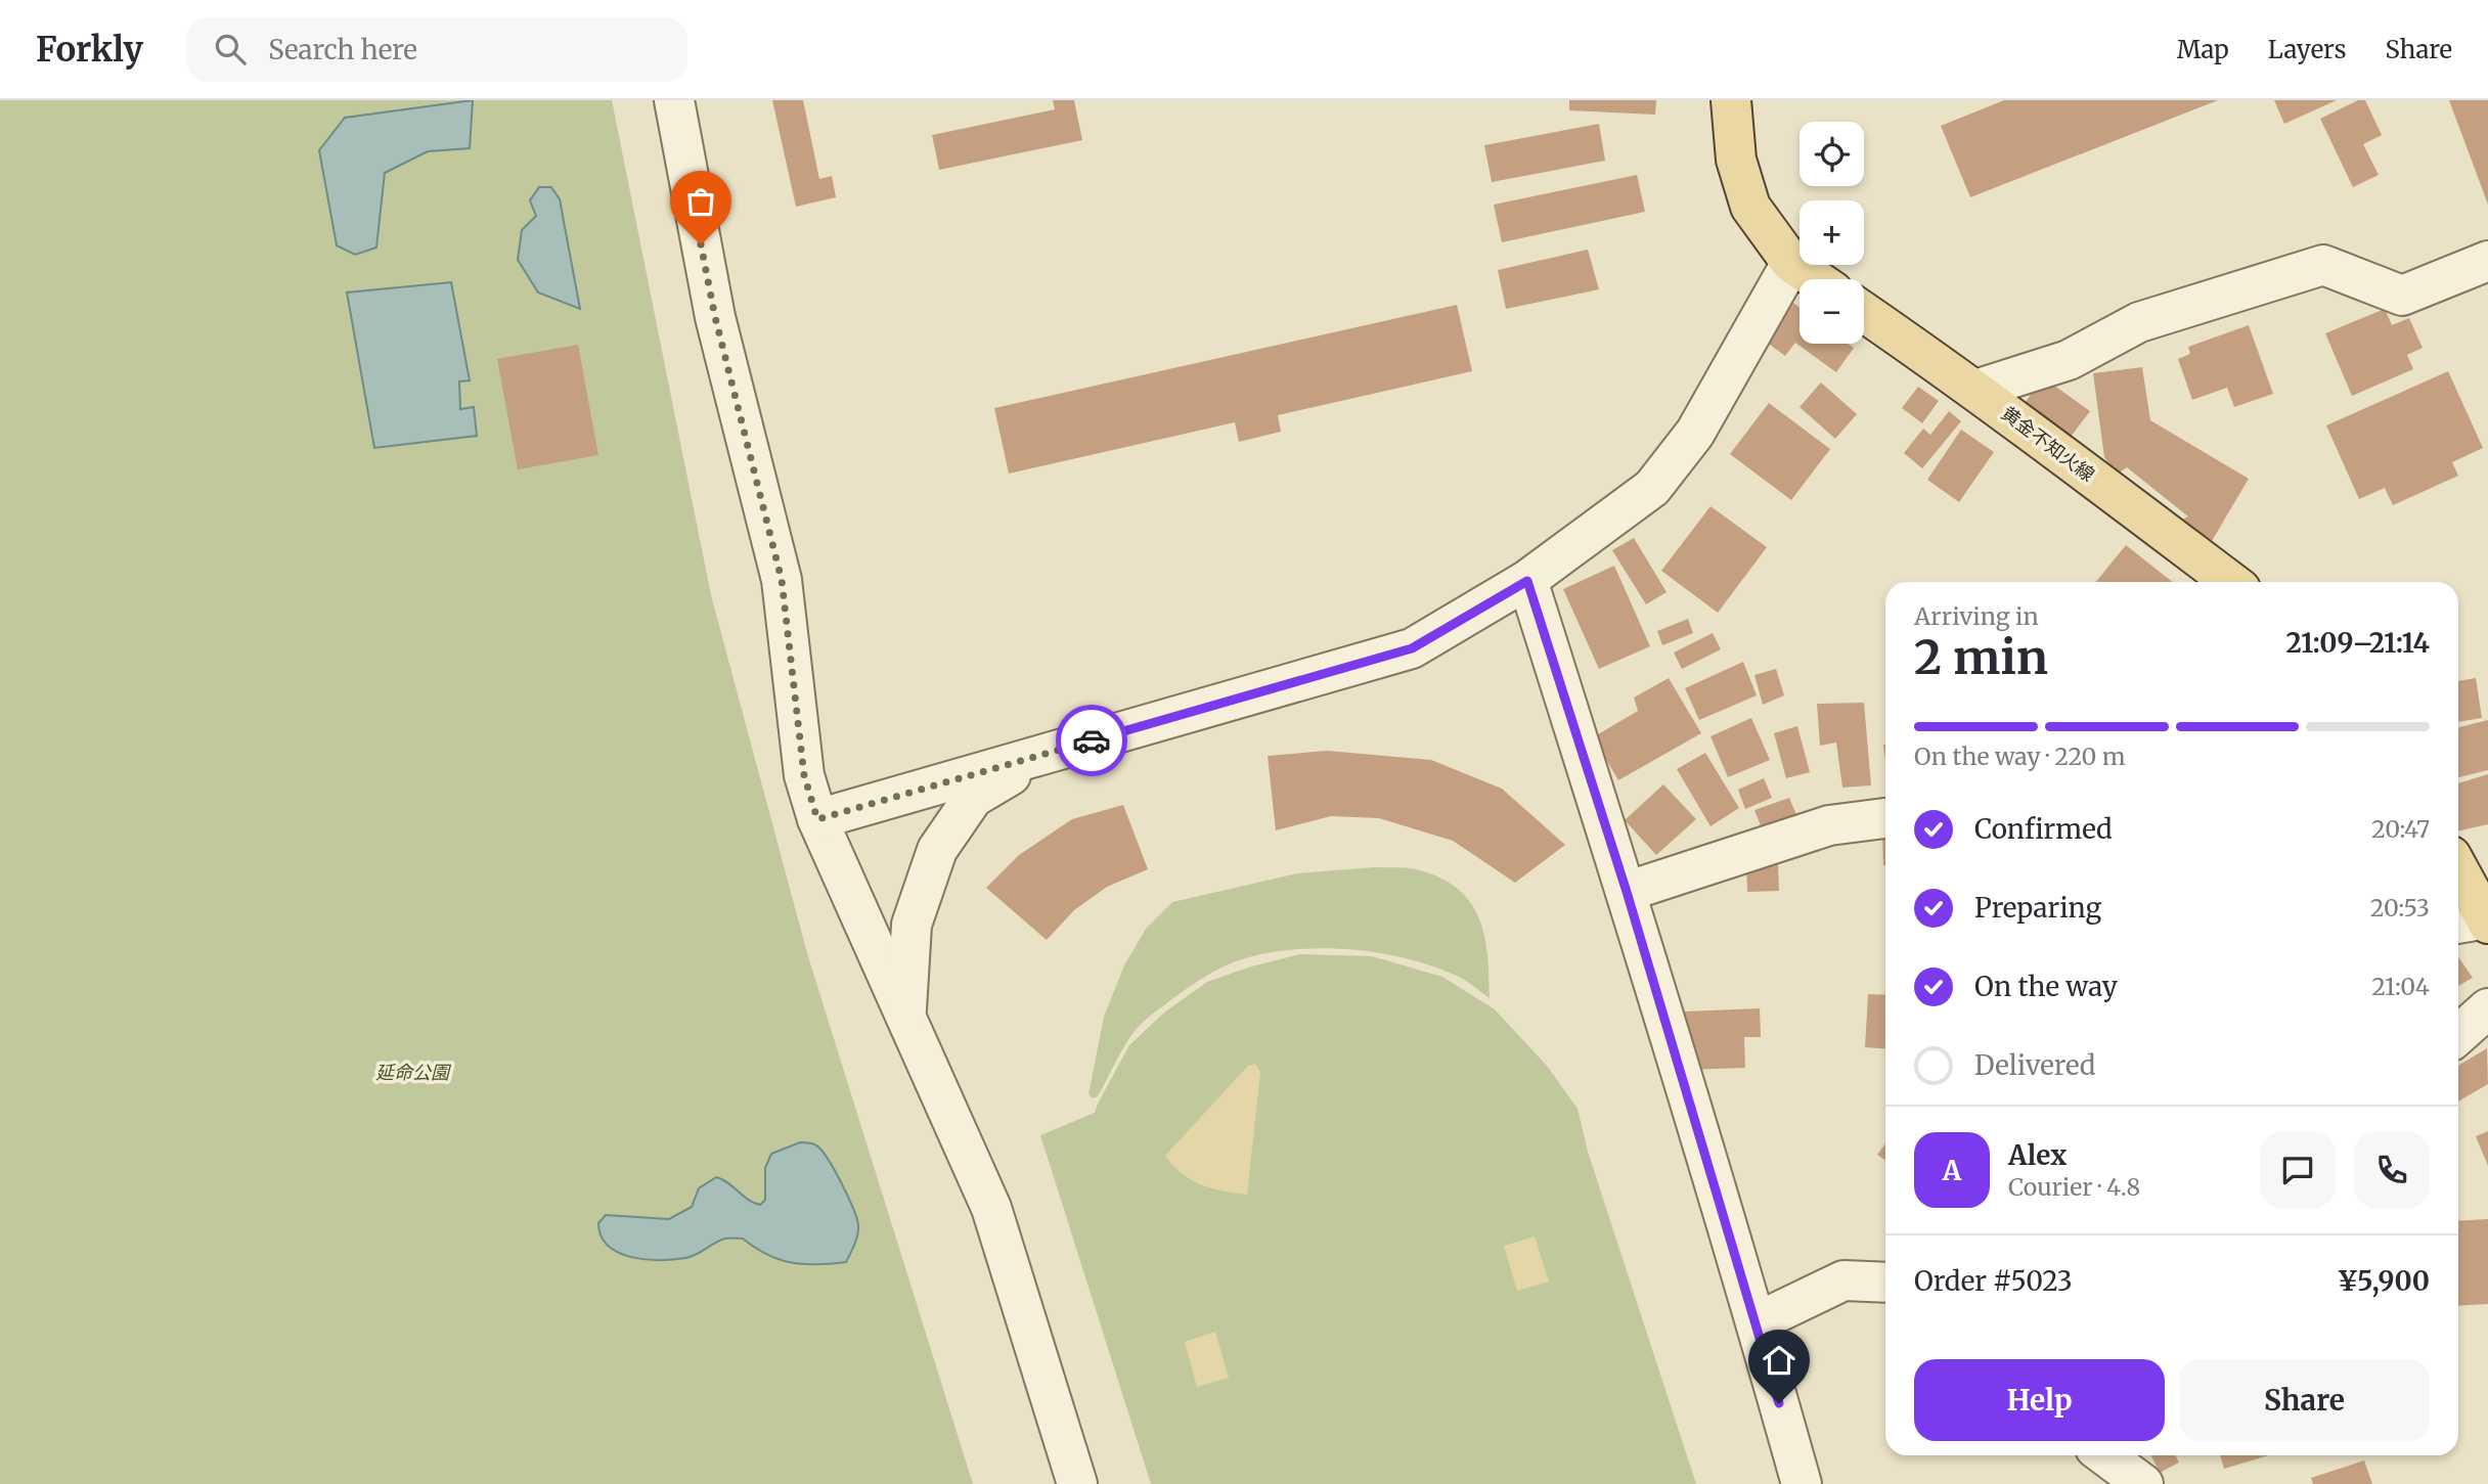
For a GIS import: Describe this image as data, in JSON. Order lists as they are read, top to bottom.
{
  "streets": {
    "main road": ["黄金不知火線"]
  },
  "parks": ["延命公園"],
  "page": {
    "header": "Forkly",
    "search": "Search here",
    "nav": ["Map", "Layers", "Share"],
    "map_buttons": ["+", "−"],
    "heading": ["2 min", "Arriving in", "21:09–21:14"],
    "panel": [
      "Alex",
      "Courier · 4.8",
      "Order #5023",
      "¥5,900"
    ],
    "bar": "On the way · 220 m",
    "list": [
      ["Confirmed", "20:47"],
      ["Preparing", "20:53"],
      ["On the way", "21:04"],
      "Delivered"
    ],
    "round": "A",
    "buttons": ["Help", "Share"]
  }
}
